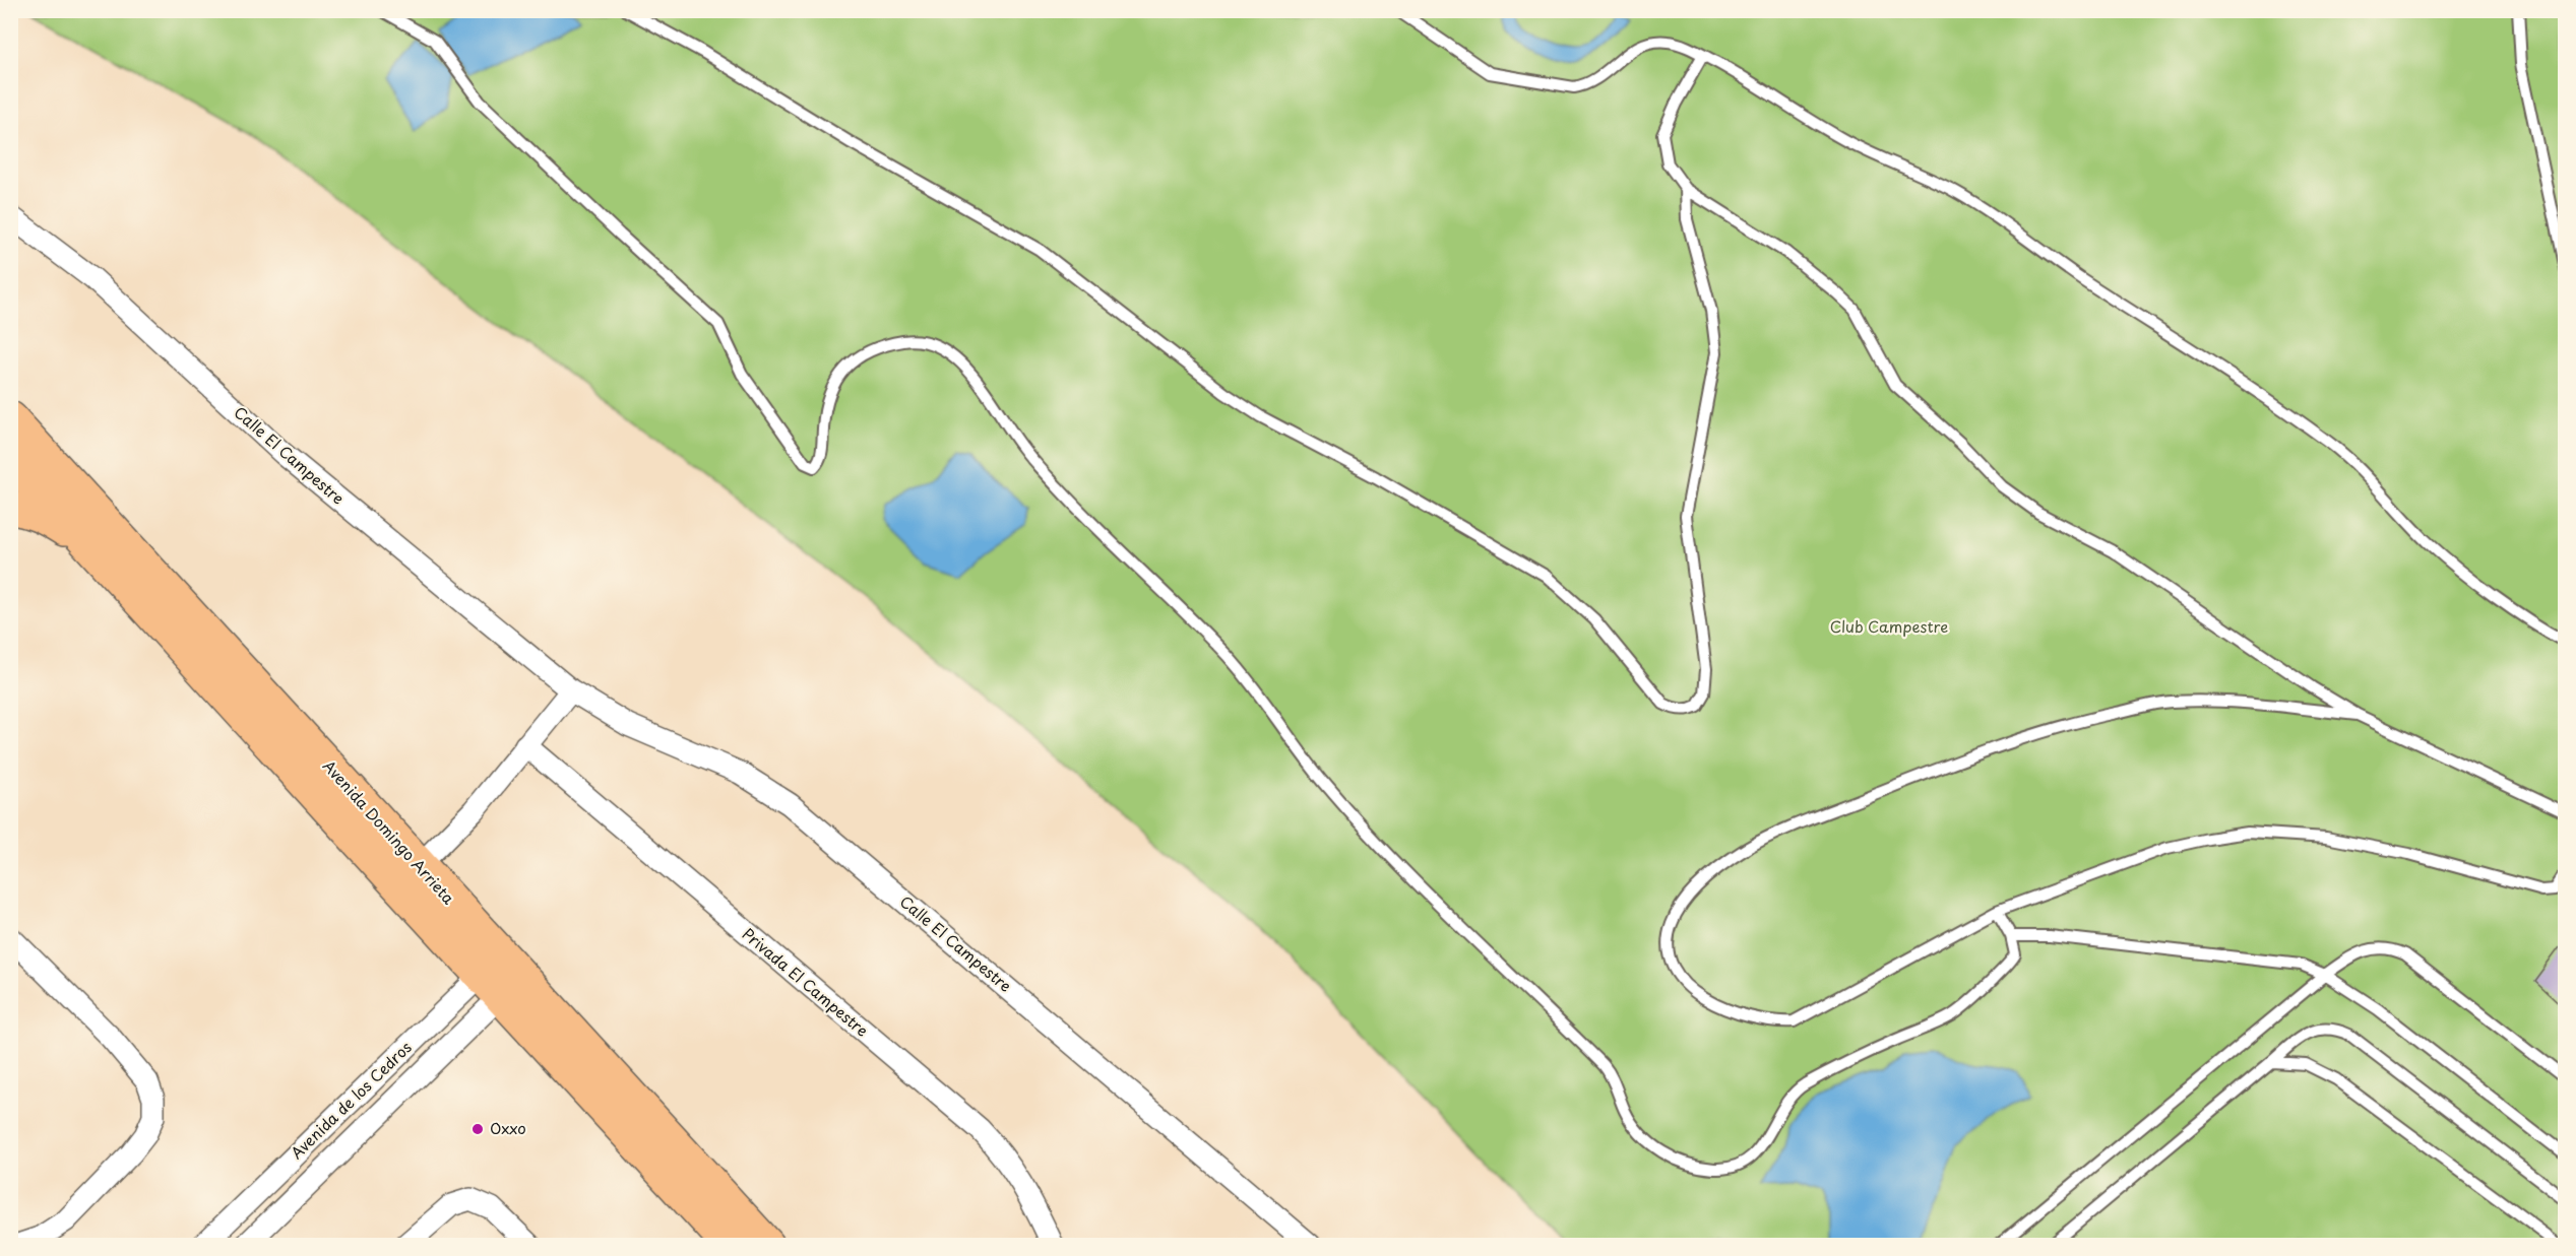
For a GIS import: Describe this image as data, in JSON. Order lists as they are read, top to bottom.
{
  "streets": {
    "main road": ["Avenida Domingo Arrieta"],
    "street": ["Calle El Campestre", "Privada El Campestre", "Avenida de los Cedros"]
  },
  "crossings": [
    ["Avenida Domingo Arrieta", "Avenida de los Cedros"]
  ],
  "parks": ["Club Campestre"],
  "places": ["Oxxo"]
}
